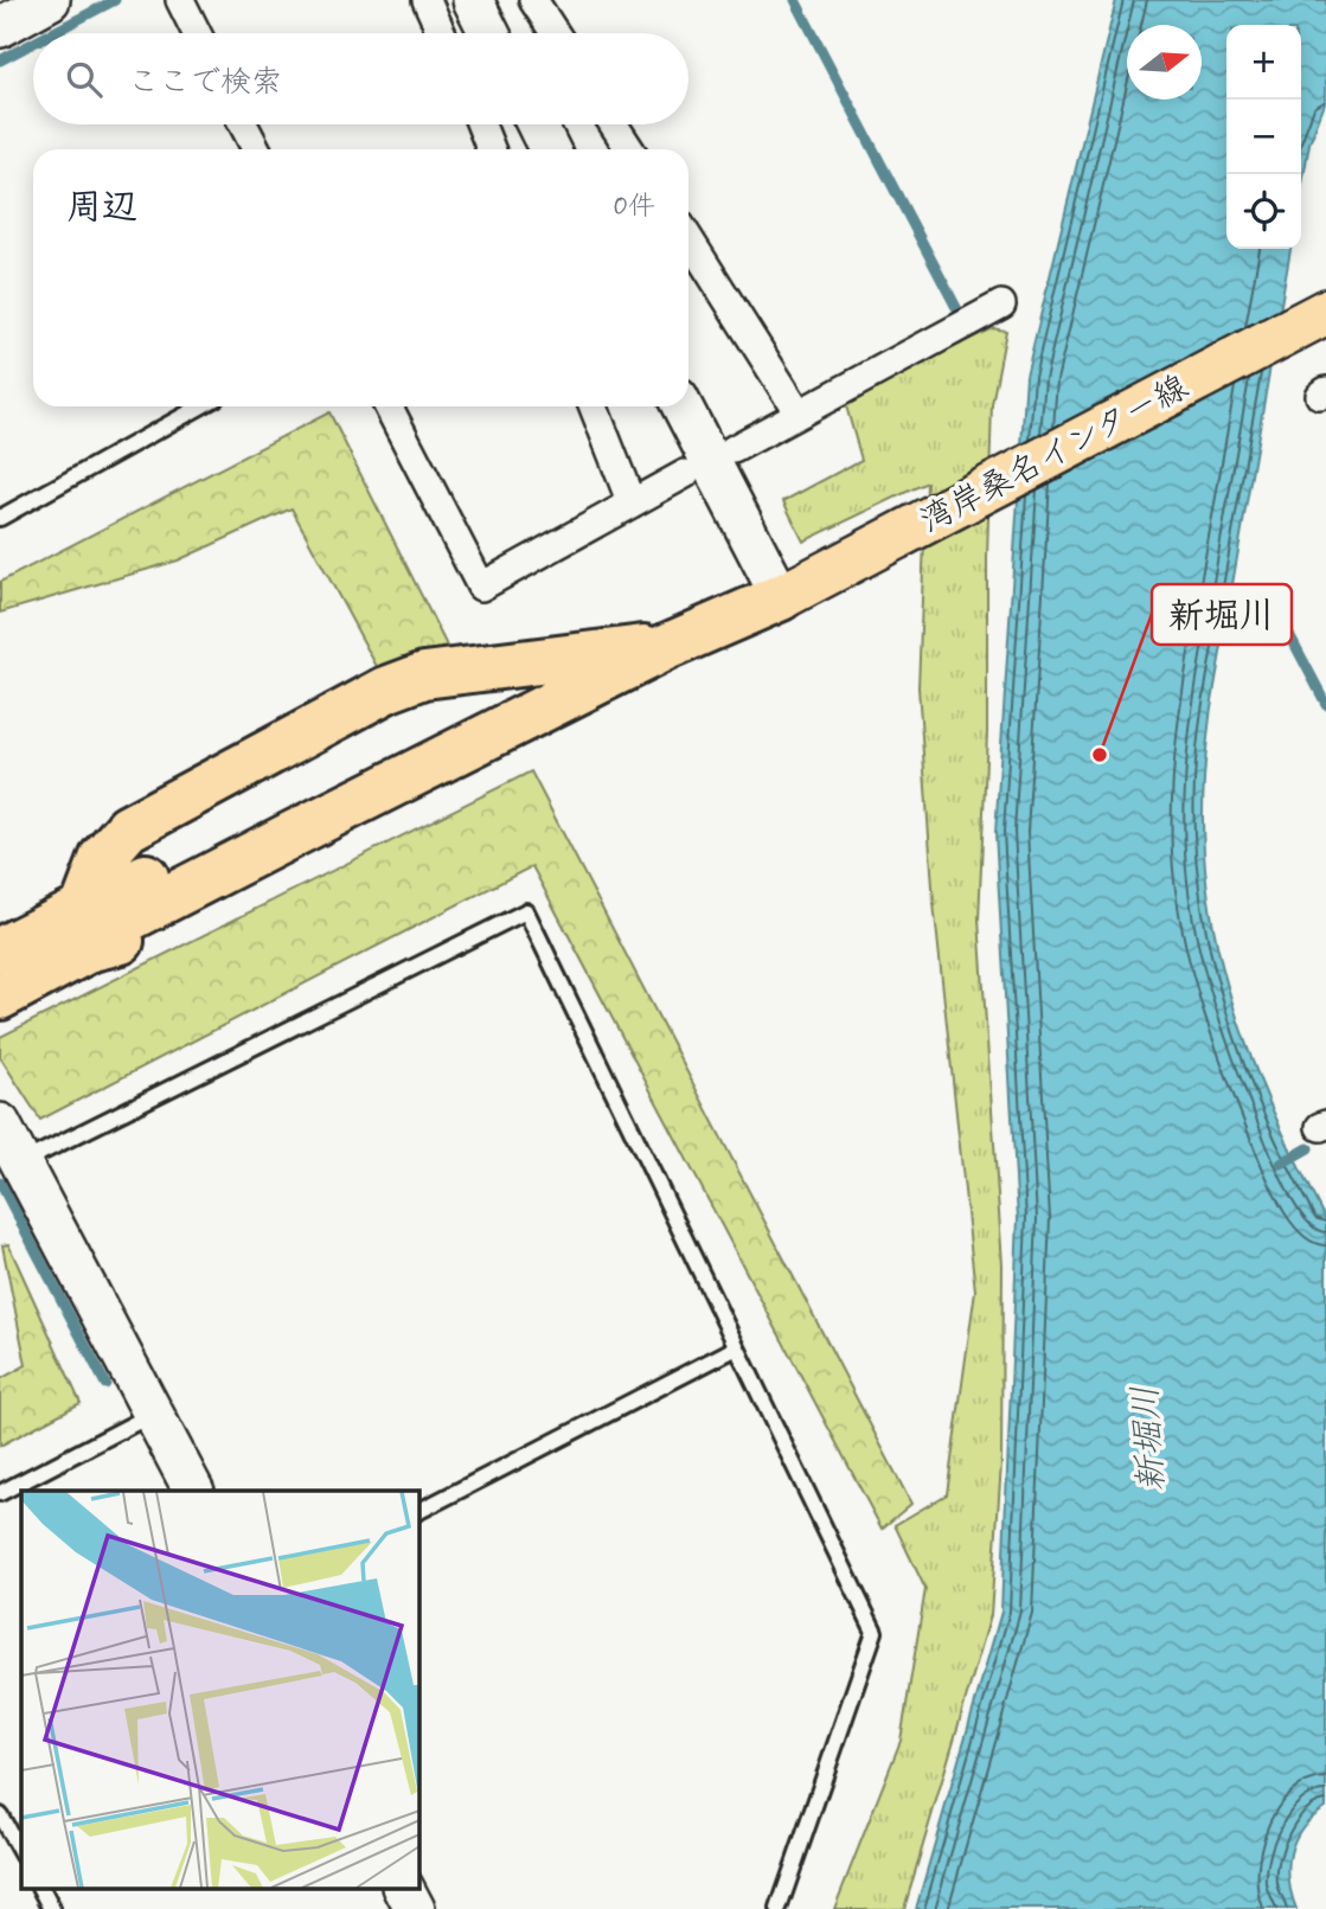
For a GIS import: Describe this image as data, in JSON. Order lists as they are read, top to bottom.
{
  "streets": {
    "main road": ["湾岸桑名インター線"]
  },
  "water": ["新堀川"],
  "places": ["新堀川"],
  "north": "right",
  "page": {
    "map_buttons": ["+", "−"],
    "search": "ここで検索",
    "heading": ["周辺", "0件"]
  }
}
